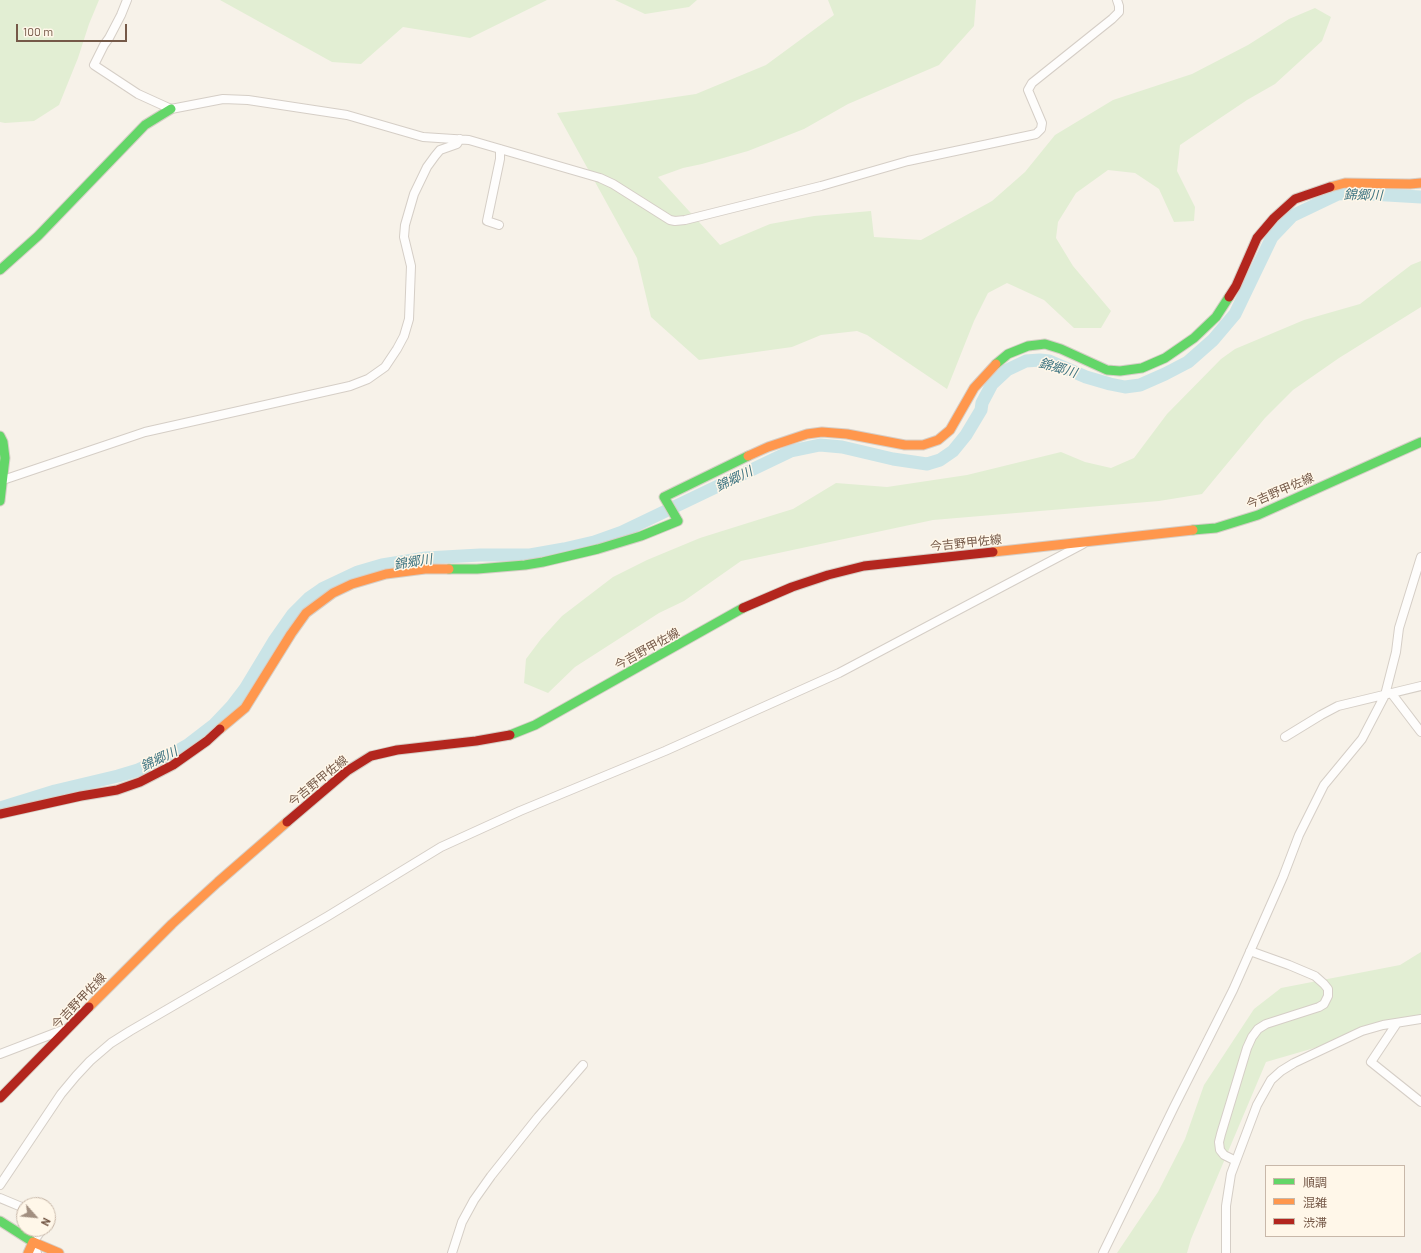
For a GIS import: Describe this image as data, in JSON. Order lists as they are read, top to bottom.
{
  "streets": {
    "street": ["今吉野甲佐線"]
  },
  "water": ["錦郷川"],
  "legend": ["順調", "混雑", "渋滞"],
  "scale_bar": "100 m",
  "north": "bottom right"
}
